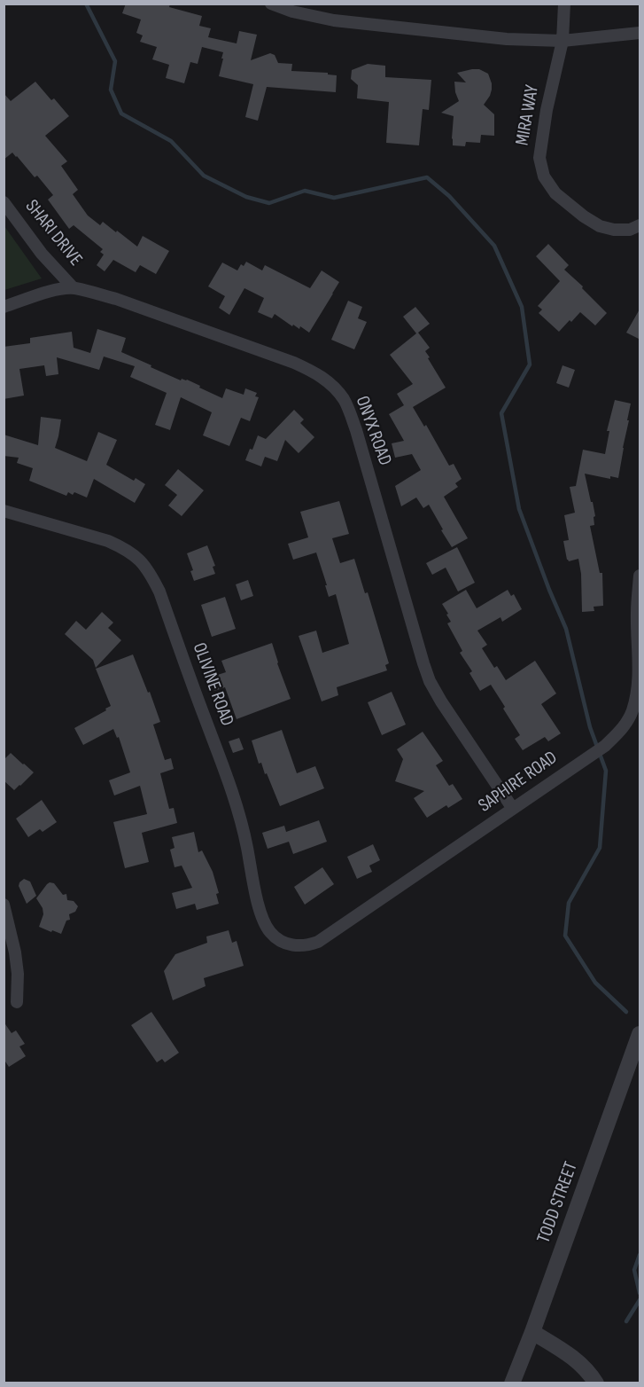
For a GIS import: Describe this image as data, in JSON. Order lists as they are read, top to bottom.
{
  "streets": {
    "street": [
      "MIRA WAY",
      "SHARI DRIVE",
      "ONYX ROAD",
      "OLIVINE ROAD",
      "SAPHIRE ROAD",
      "TODD STREET"
    ]
  },
  "crossings": [
    ["SHARI DRIVE", "ONYX ROAD"],
    ["ONYX ROAD", "SAPHIRE ROAD"],
    ["OLIVINE ROAD", "SAPHIRE ROAD"]
  ]
}
